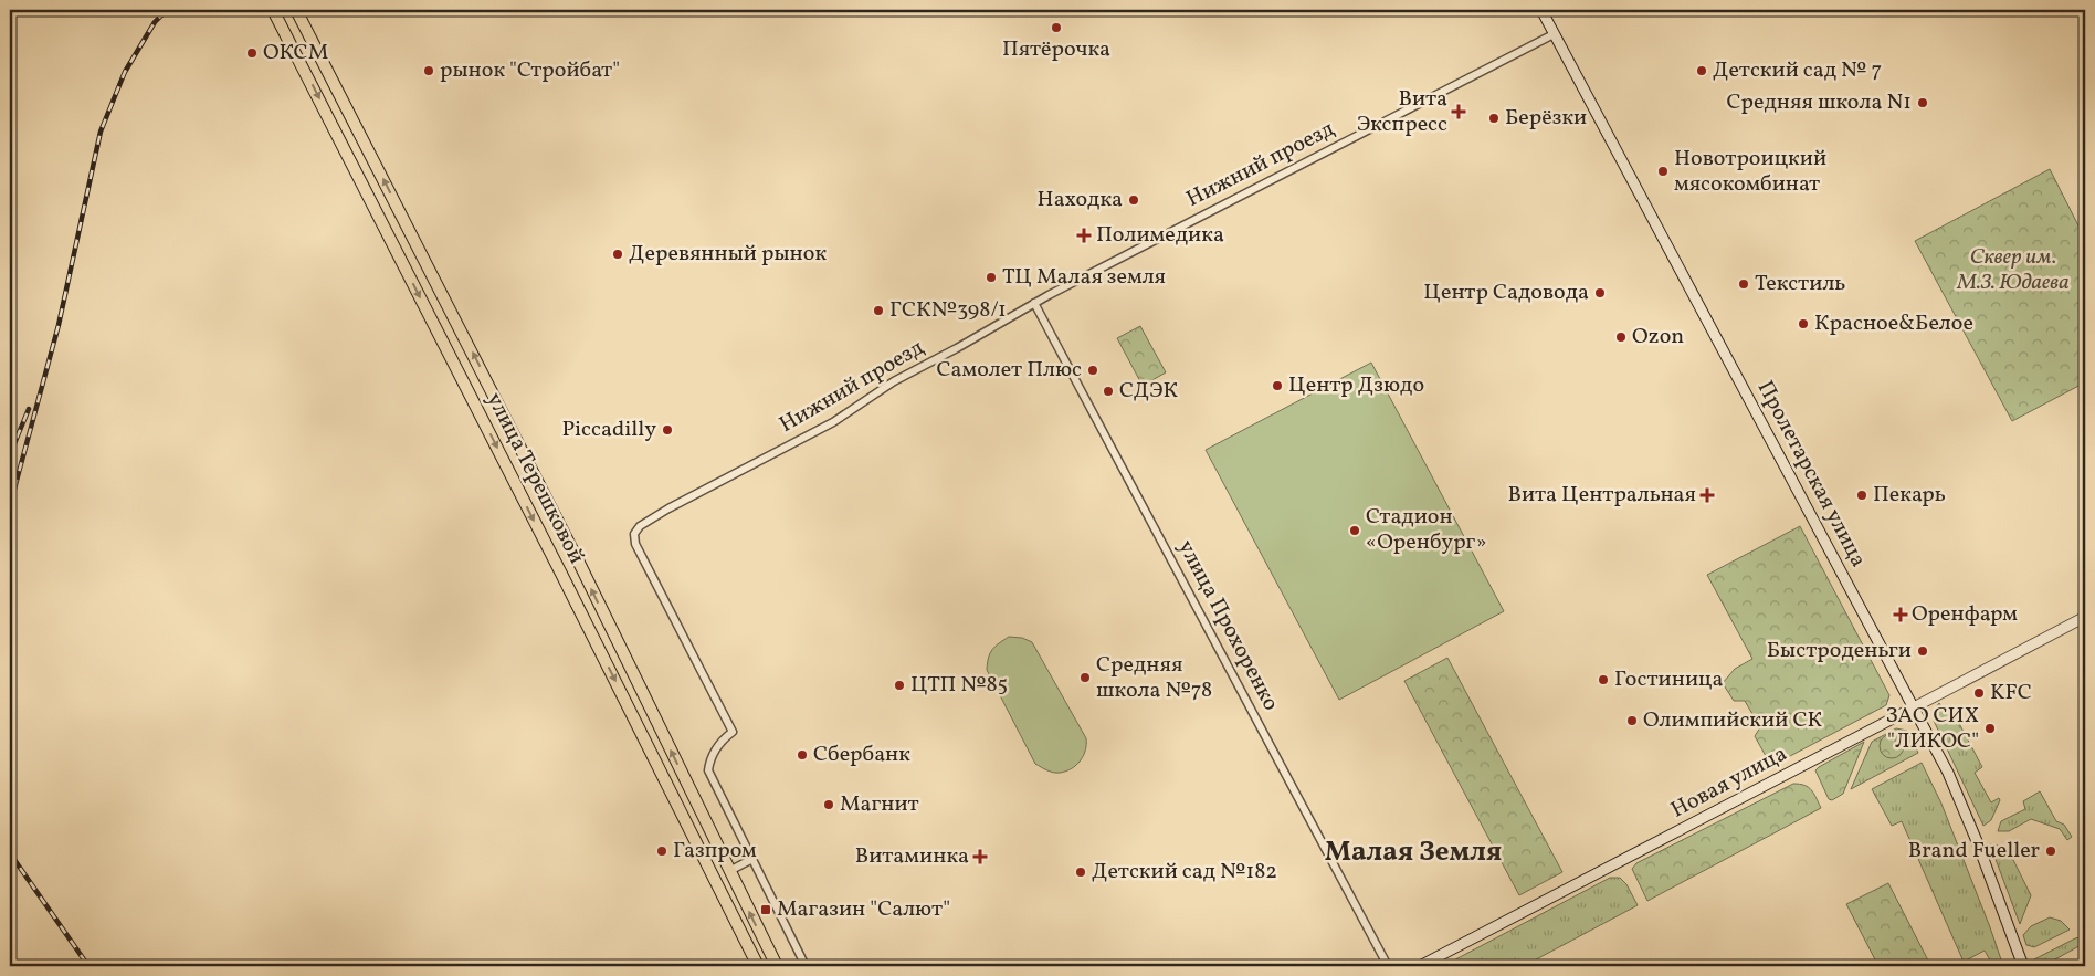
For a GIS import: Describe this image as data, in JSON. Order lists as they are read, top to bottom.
{
  "streets": {
    "main road": ["Пролетарская улица", "улица Терешковой", "Новая улица"],
    "street": ["Нижний проезд", "улица Прохоренко"]
  },
  "crossings": [
    ["Нижний проезд", "Пролетарская улица"],
    ["Нижний проезд", "улица Прохоренко"],
    ["Пролетарская улица", "Новая улица"]
  ],
  "districts": ["Малая Земля"],
  "parks": ["Сквер им. М.З. Юдаева"],
  "places": {
    "other": [
      "Пятёрочка",
      "ОКСМ",
      "рынок \"Стройбат\"",
      "Детский сад № 7",
      "Средняя школа N1",
      "Берёзки",
      "Новотроицкий мясокомбинат",
      "Находка",
      "Деревянный рынок",
      "ТЦ Малая земля",
      "Текстиль",
      "Центр Садовода",
      "ГСК№398/1",
      "Красное&Белое",
      "Ozon",
      "Самолет Плюс",
      "Центр Дзюдо",
      "СДЭК",
      "Piccadilly",
      "Пекарь",
      "Стадион «Оренбург»",
      "Быстроденьги",
      "Средняя школа №78",
      "Гостиница",
      "ЦТП №85",
      "KFC",
      "Олимпийский СК",
      "ЗАО СИХ \"ЛИКОС\"",
      "Сбербанк",
      "Магнит",
      "Газпром",
      "Brand Fueller",
      "Детский сад №182"
    ],
    "health": [
      "Вита Экспресс",
      "Полимедика",
      "Вита Центральная",
      "Оренфарм",
      "Витаминка"
    ],
    "transit": ["Магазин \"Салют\""]
  }
}
